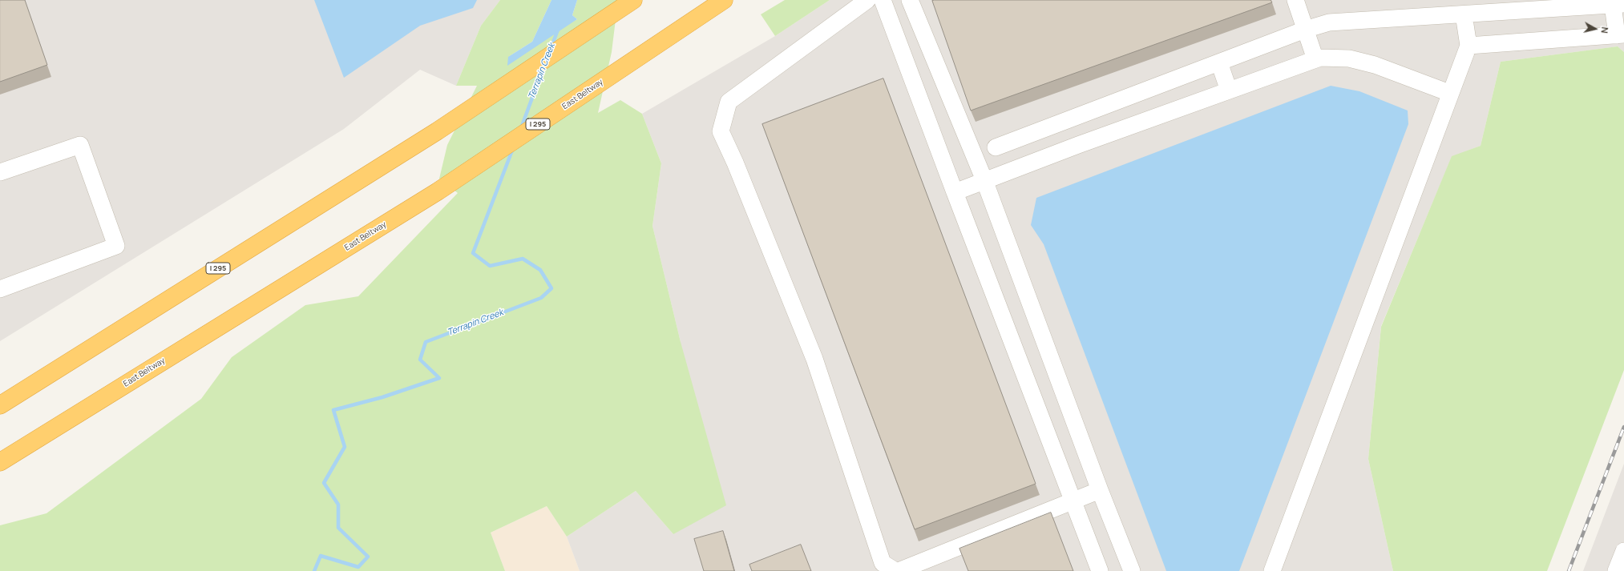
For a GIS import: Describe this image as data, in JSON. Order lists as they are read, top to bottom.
{
  "streets": {
    "highway": ["East Beltway", "I 295"]
  },
  "water": ["Terrapin Creek"],
  "north": "right"
}
